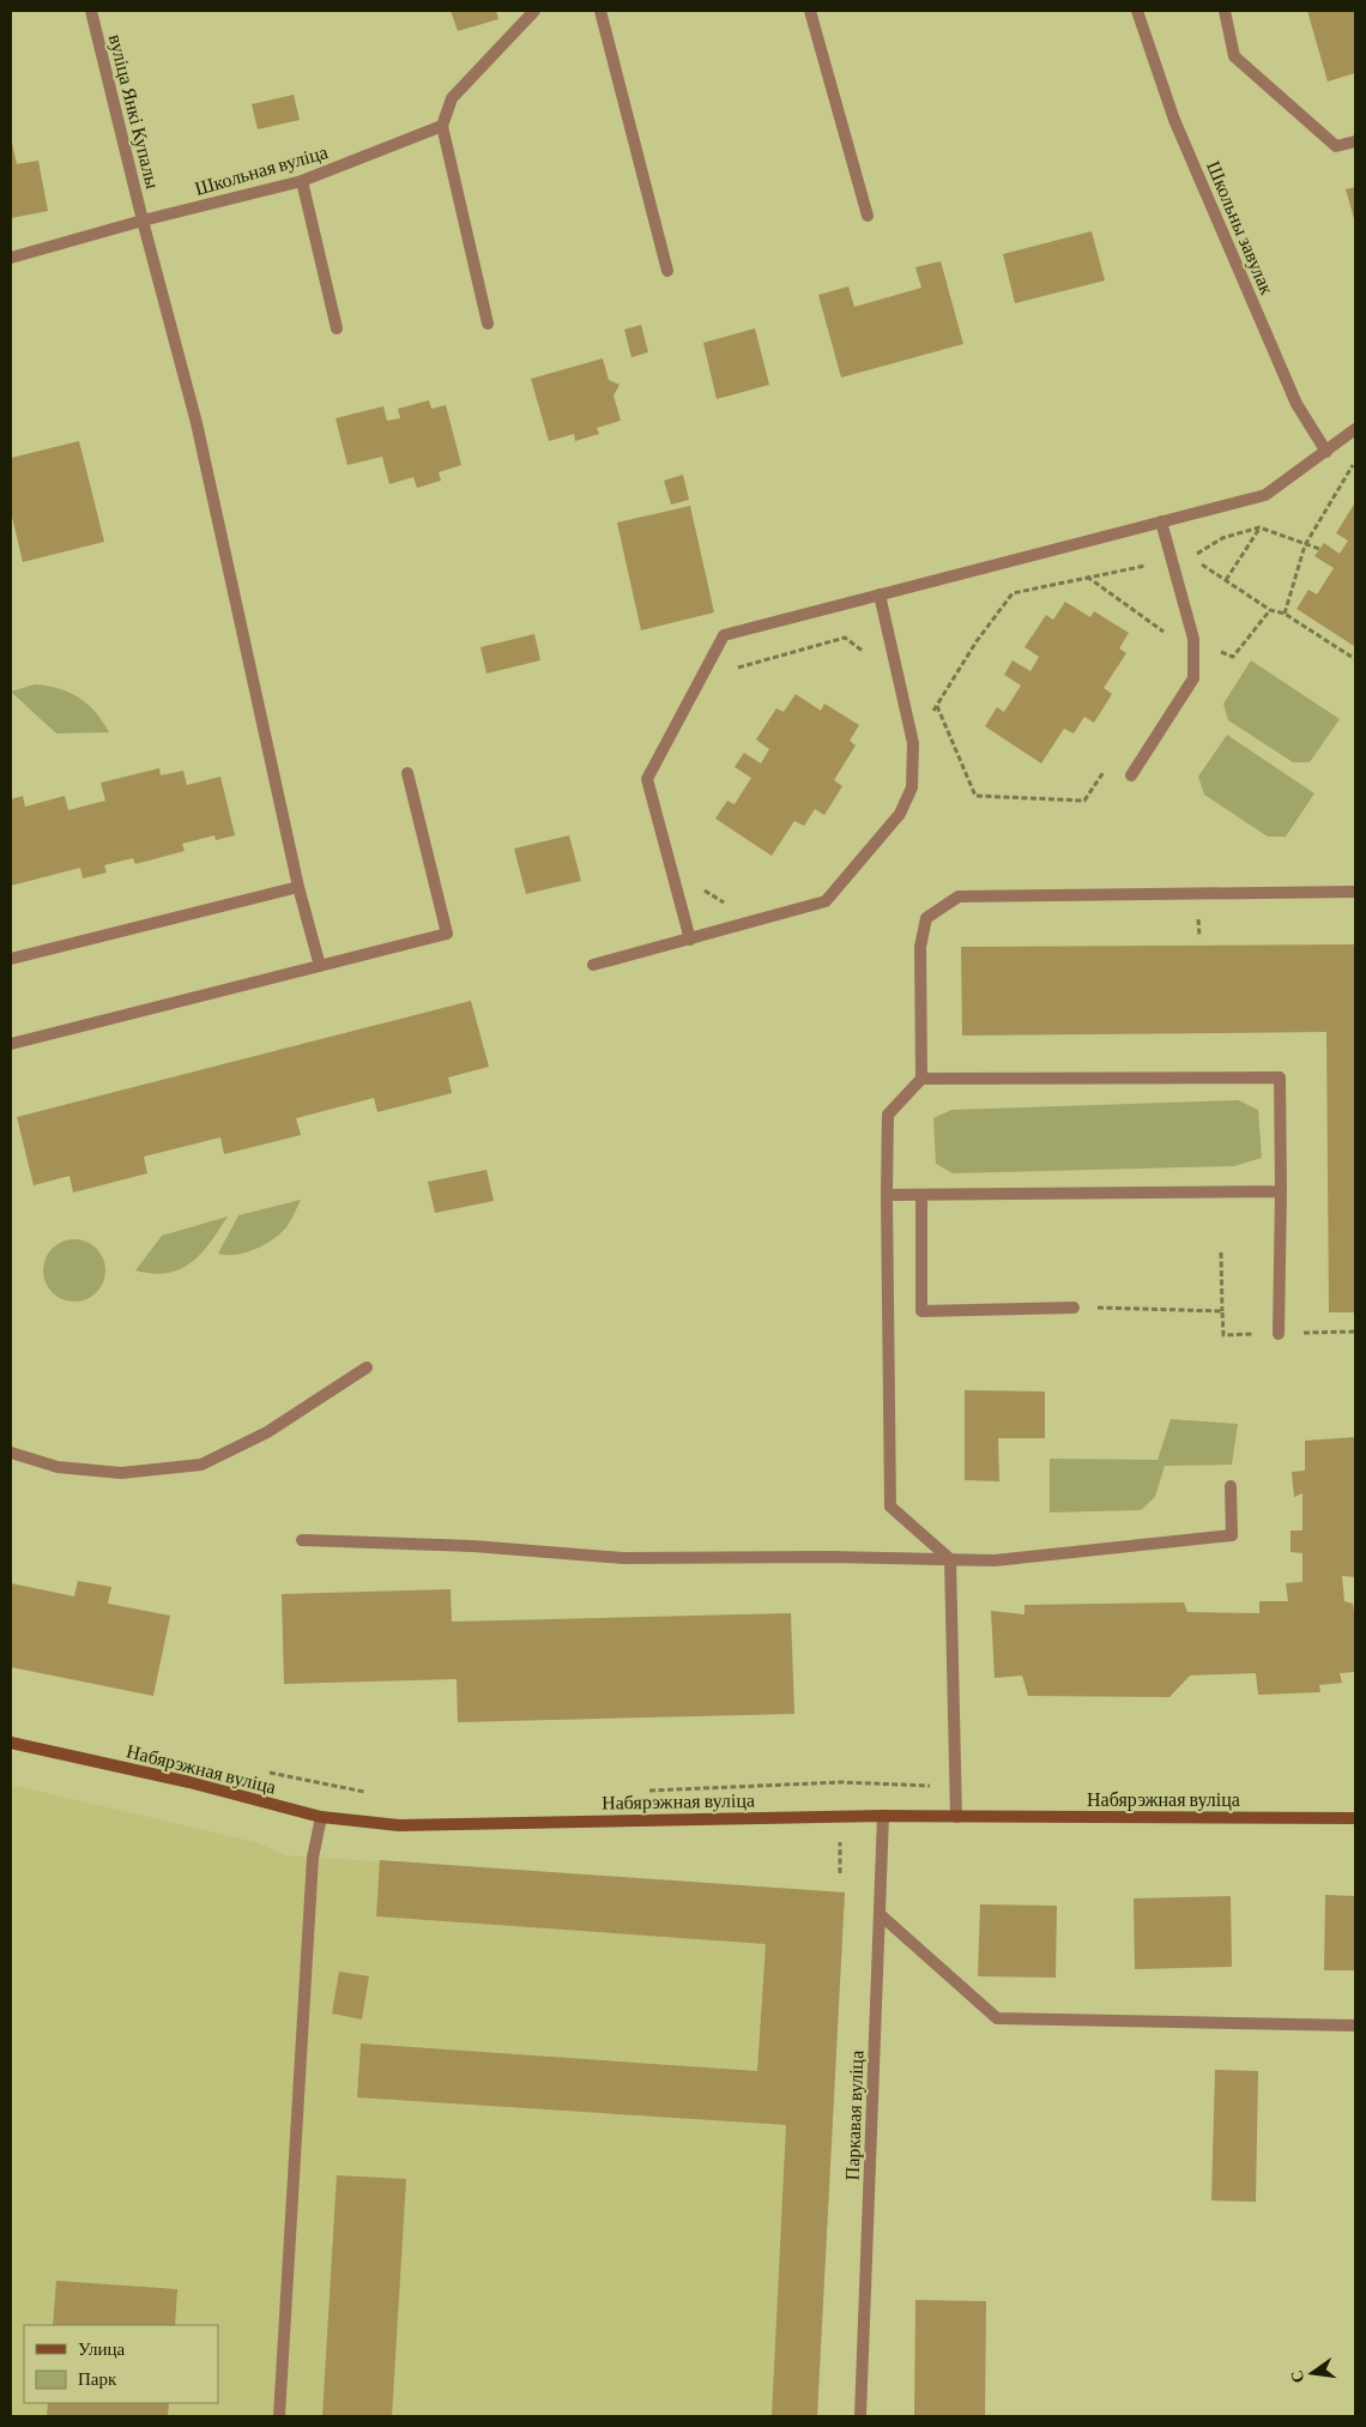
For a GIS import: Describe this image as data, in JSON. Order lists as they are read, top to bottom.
{
  "streets": {
    "street": [
      "вуліца Янкі Купалы",
      "Школьная вуліца",
      "Школьны завулак",
      "Набярэжная вуліца",
      "Паркавая вуліца"
    ]
  },
  "crossings": [
    ["вуліца Янкі Купалы", "Школьная вуліца"],
    ["Набярэжная вуліца", "Паркавая вуліца"]
  ],
  "legend": ["Улица", "Парк"],
  "north": "left"
}
